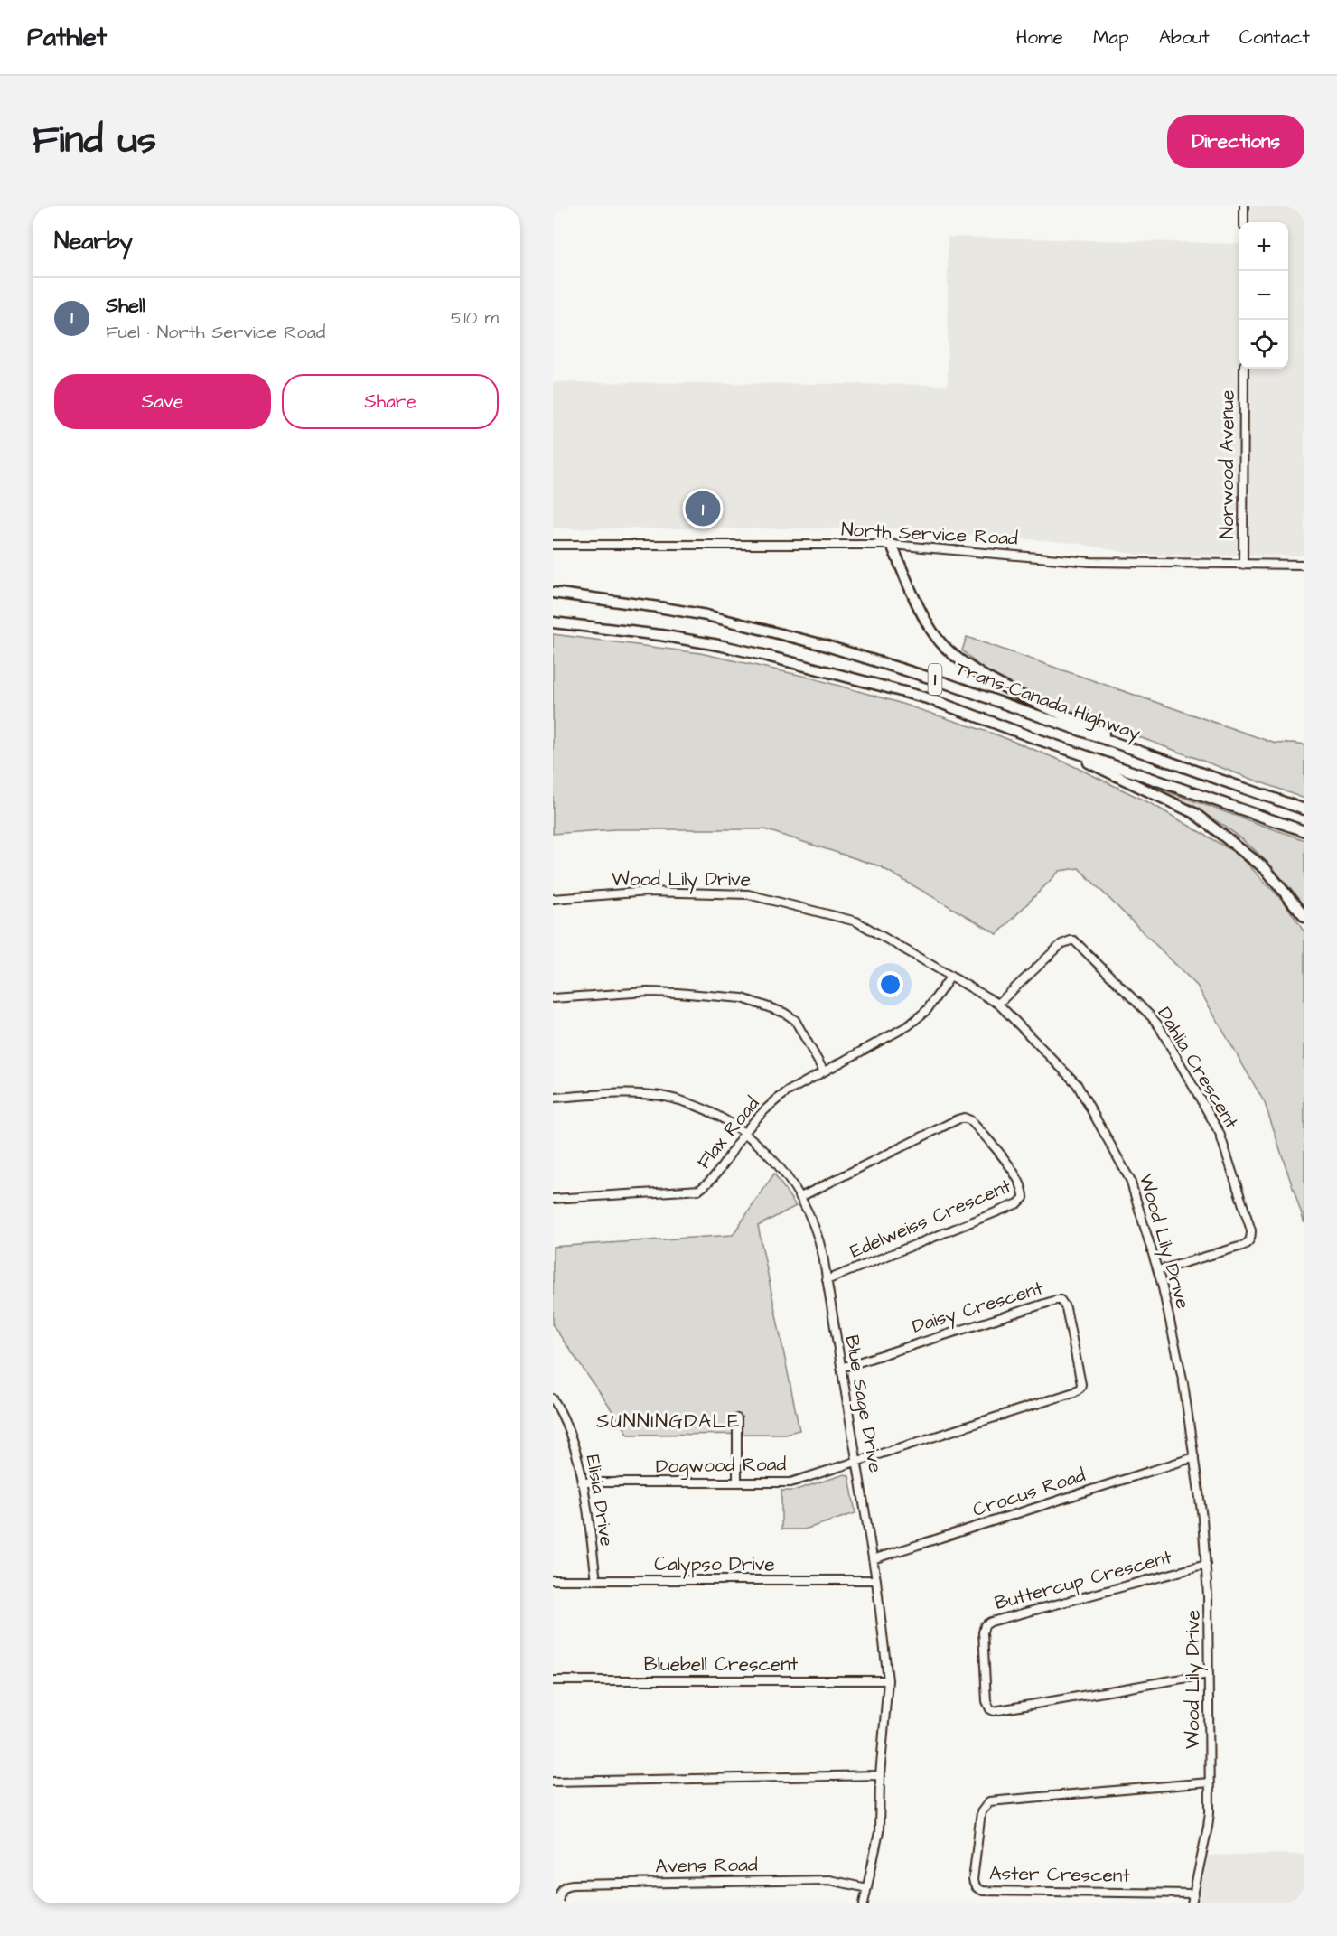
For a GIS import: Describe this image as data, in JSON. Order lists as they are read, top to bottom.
{
  "streets": {
    "highway": ["1", "Trans-Canada Highway"],
    "street": [
      "Norwood Avenue",
      "North Service Road",
      "Wood Lily Drive",
      "Dahlia Crescent",
      "Flax Road",
      "Edelweiss Crescent",
      "Daisy Crescent",
      "Blue Sage Drive",
      "Dogwood Road",
      "Crocus Road",
      "Elisia Drive",
      "Calypso Drive",
      "Buttercup Crescent",
      "Bluebell Crescent",
      "Avens Road",
      "Aster Crescent"
    ]
  },
  "crossings": [
    ["Norwood Avenue", "North Service Road"],
    ["Wood Lily Drive", "Dahlia Crescent"],
    ["Wood Lily Drive", "Flax Road"],
    ["Wood Lily Drive", "Crocus Road"],
    ["Wood Lily Drive", "Buttercup Crescent"],
    ["Wood Lily Drive", "Aster Crescent"],
    ["Flax Road", "Blue Sage Drive"],
    ["Edelweiss Crescent", "Blue Sage Drive"],
    ["Daisy Crescent", "Blue Sage Drive"],
    ["Daisy Crescent", "Dogwood Road"],
    ["Blue Sage Drive", "Dogwood Road"],
    ["Blue Sage Drive", "Crocus Road"],
    ["Blue Sage Drive", "Calypso Drive"],
    ["Blue Sage Drive", "Bluebell Crescent"],
    ["Blue Sage Drive", "Avens Road"],
    ["Dogwood Road", "Elisia Drive"],
    ["Elisia Drive", "Calypso Drive"]
  ],
  "districts": ["SUNNINGDALE"],
  "page": {
    "header": "Pathlet",
    "nav": [
      "Home",
      "Map",
      "About",
      "Contact"
    ],
    "title": "Find us",
    "buttons": [
      "Directions",
      ["Save", "Share"]
    ],
    "heading": "Nearby",
    "map_buttons": ["+", "−"],
    "list": [
      {
        "mark": "1",
        "name": "Shell",
        "note": "Fuel · North Service Road",
        "value": "510 m"
      }
    ],
    "pins": "1"
  }
}
